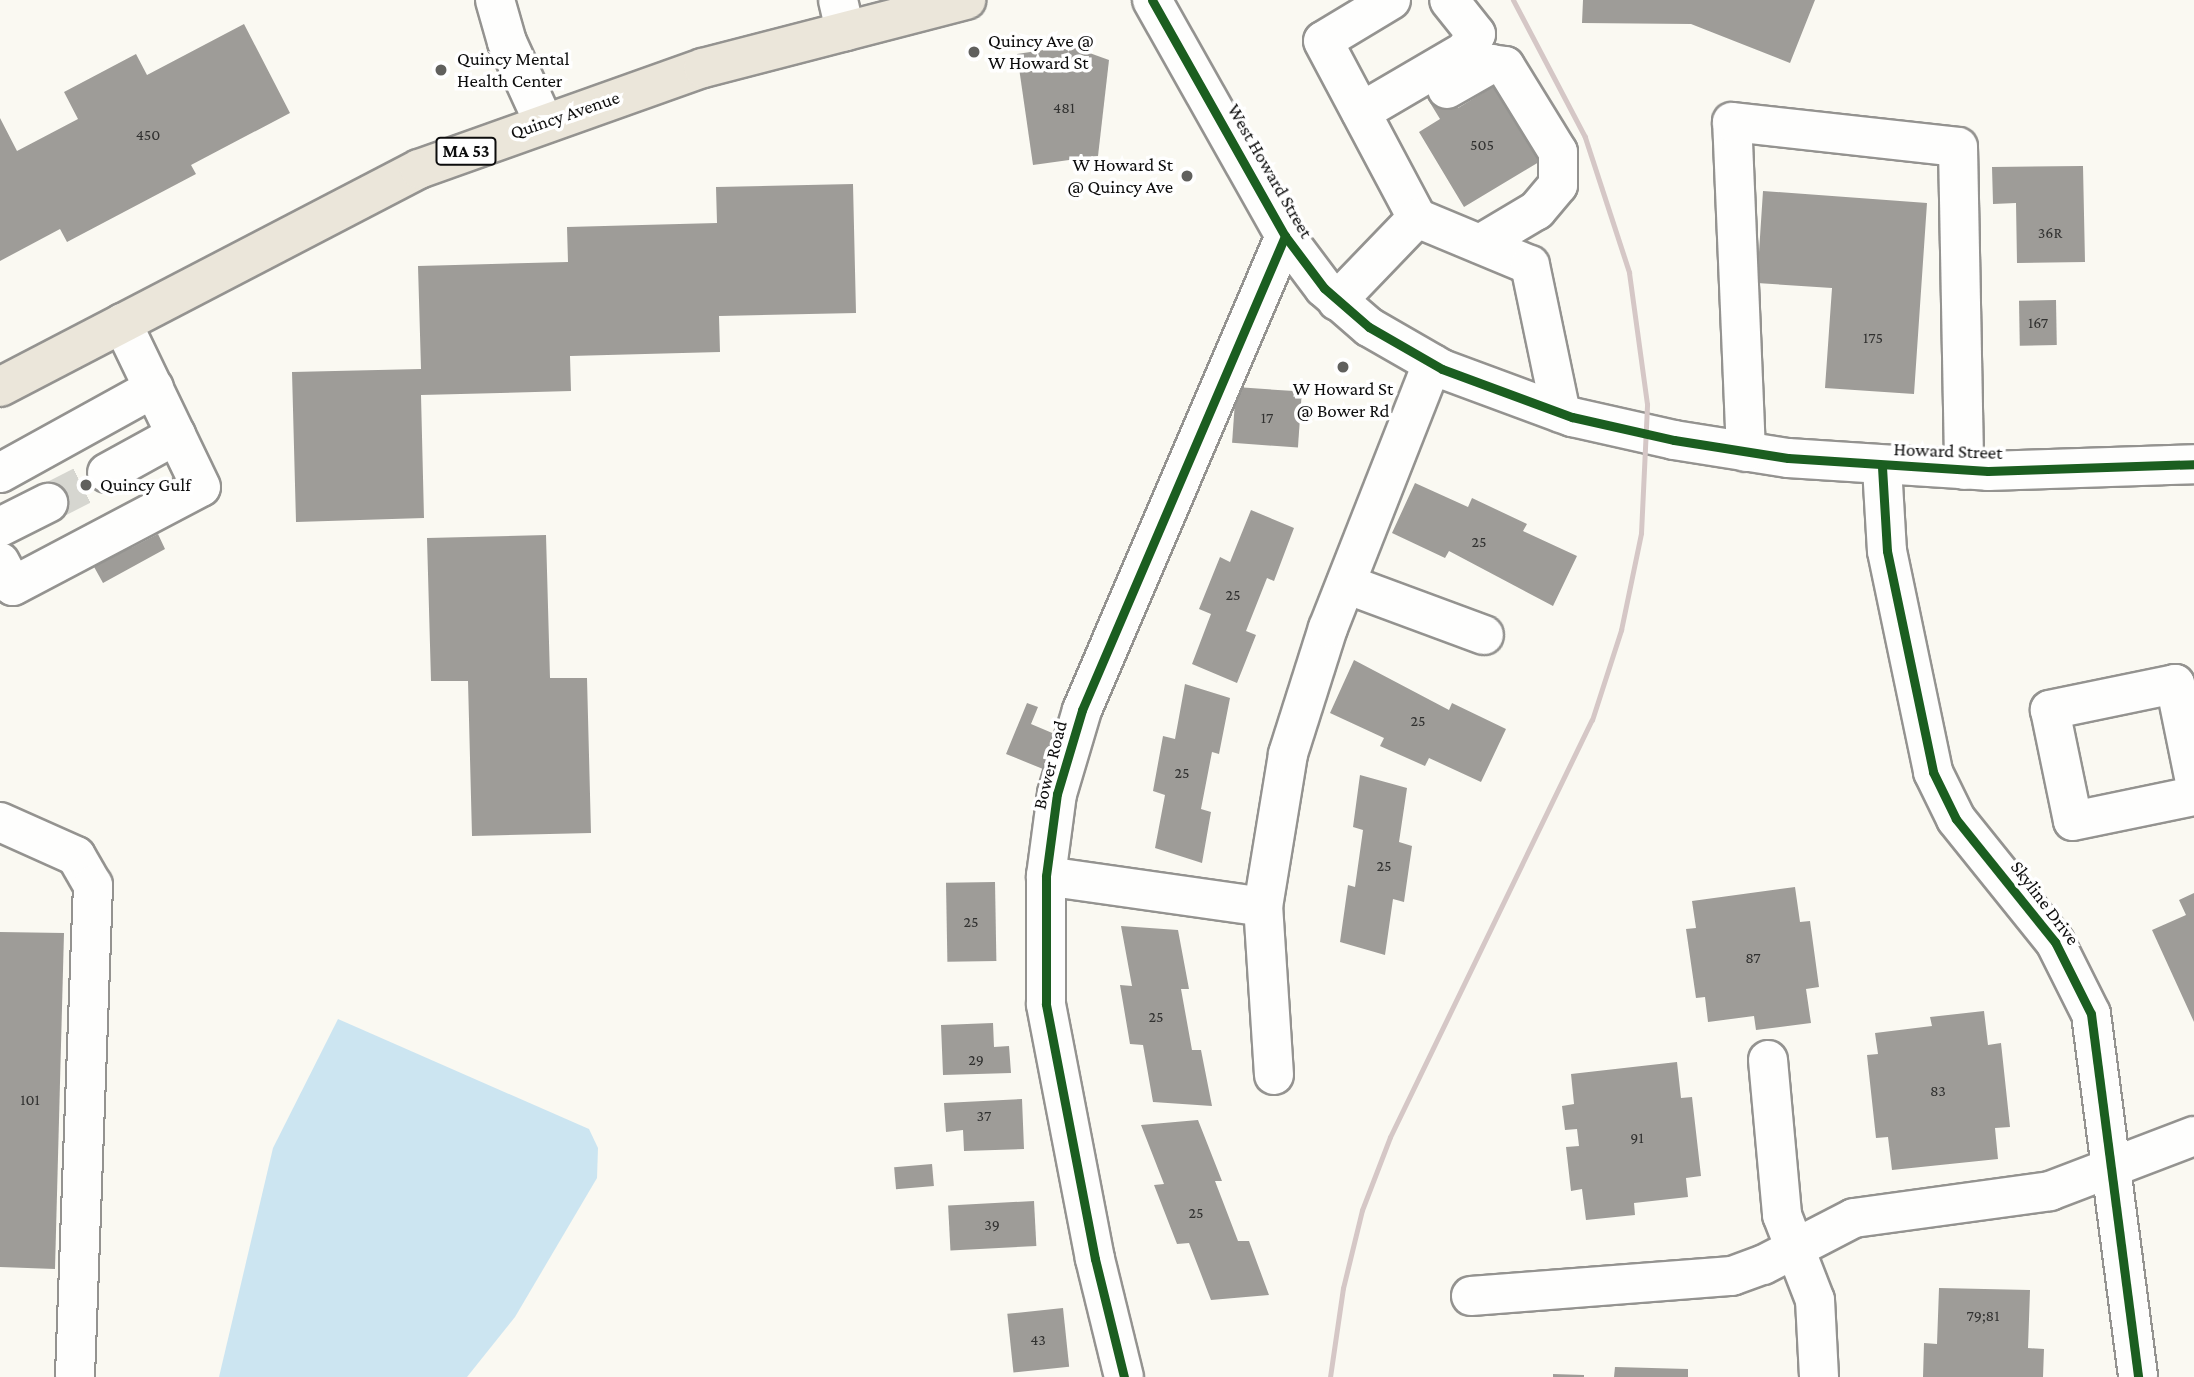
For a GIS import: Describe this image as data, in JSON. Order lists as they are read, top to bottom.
{
  "streets": {
    "main road": ["Quincy Avenue", "MA 53"],
    "street": [
      "West Howard Street",
      "Howard Street",
      "Bower Road",
      "Skyline Drive"
    ]
  },
  "crossings": [
    ["West Howard Street", "Howard Street"],
    ["West Howard Street", "Bower Road"],
    ["Howard Street", "Skyline Drive"]
  ],
  "places": [
    "Quincy Ave @ W Howard St",
    "Quincy Mental Health Center",
    "W Howard St @ Quincy Ave",
    "W Howard St @ Bower Rd",
    "Quincy Gulf"
  ],
  "house_numbers": [
    "481",
    "450",
    "505",
    "36R",
    "167",
    "175",
    "17",
    "25",
    "25",
    "25",
    "25",
    "25",
    "25",
    "87",
    "25",
    "29",
    "83",
    "101",
    "37",
    "91",
    "25",
    "39",
    "79;81",
    "43"
  ]
}
